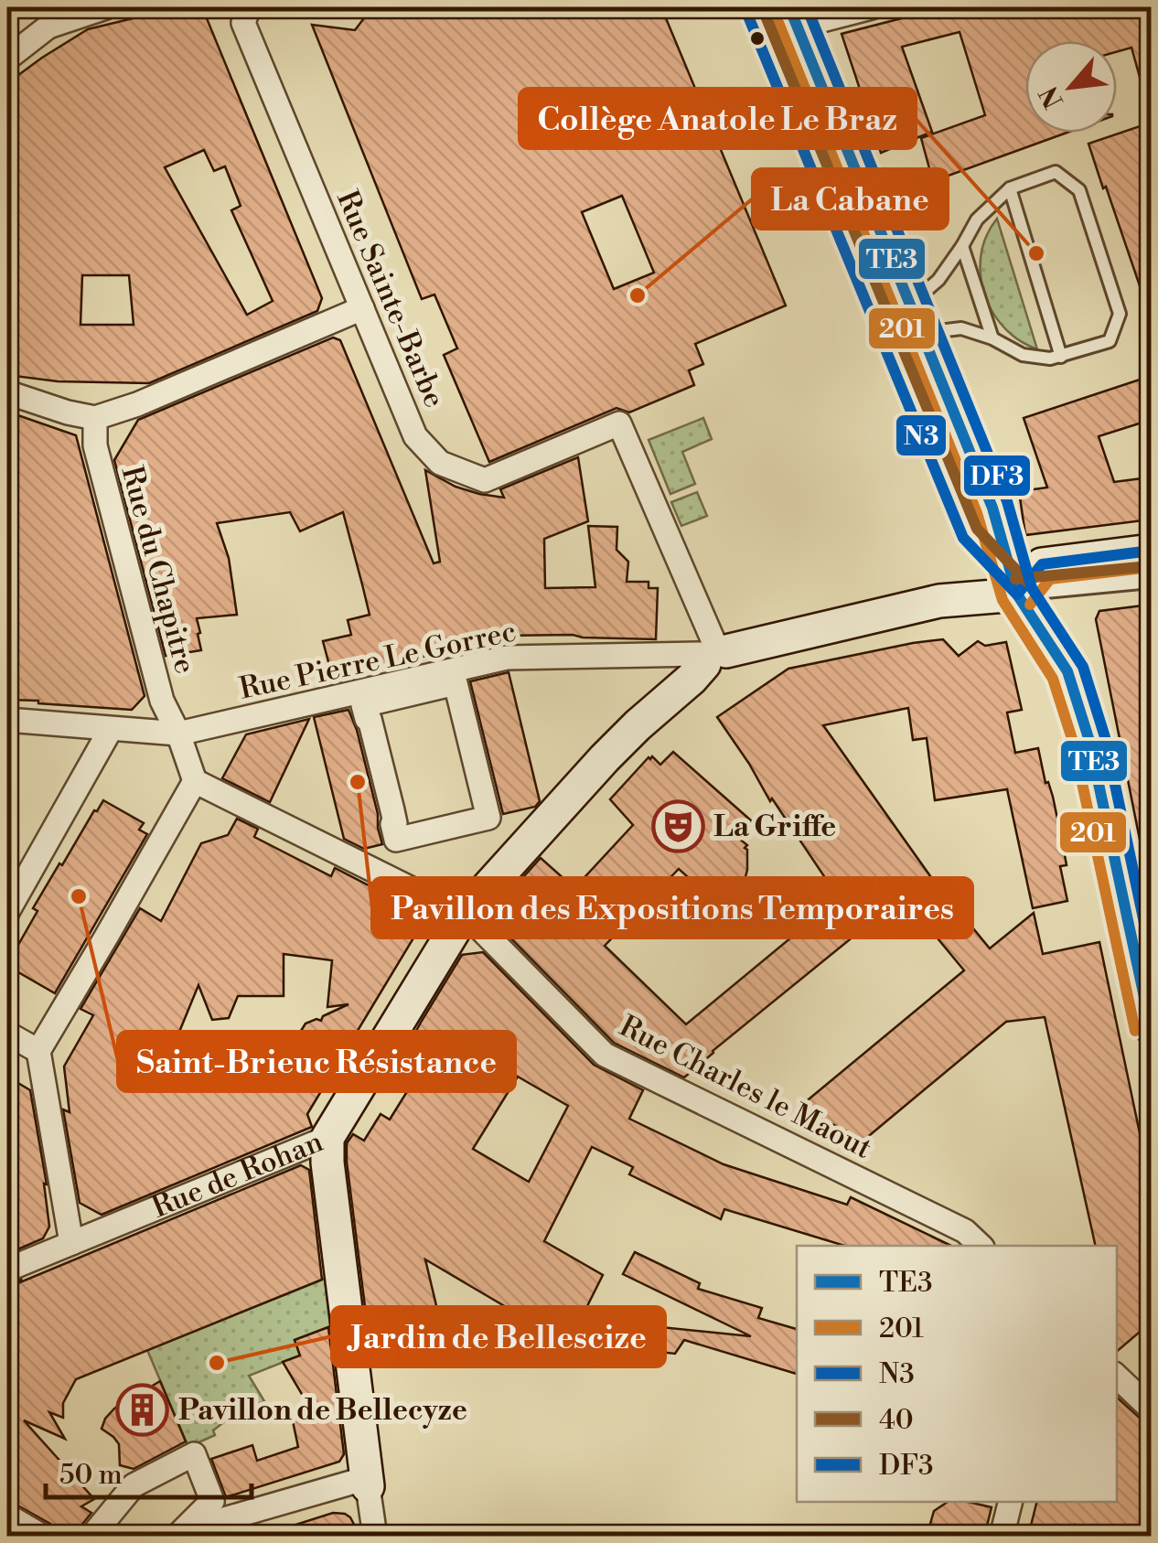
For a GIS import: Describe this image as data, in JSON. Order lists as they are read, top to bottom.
{
  "streets": {
    "street": [
      "Rue Sainte-Barbe",
      "Rue du Chapitre",
      "Rue Pierre Le Gorrec",
      "Rue Charles le Maout",
      "Rue de Rohan"
    ]
  },
  "crossings": [
    ["Rue Sainte-Barbe", "Rue Pierre Le Gorrec"],
    ["Rue Sainte-Barbe", "Rue de Rohan"],
    ["Rue du Chapitre", "Rue Pierre Le Gorrec"],
    ["Rue Pierre Le Gorrec", "Rue de Rohan"],
    ["Rue Charles le Maout", "Rue de Rohan"]
  ],
  "places": {
    "other": [
      "Collège Anatole Le Braz",
      "La Cabane",
      "Pavillon des Expositions Temporaires",
      "Saint-Brieuc Résistance",
      "Jardin de Bellescize"
    ],
    "theatre": ["La Griffe"],
    "building": ["Pavillon de Bellecyze"]
  },
  "lines": [
    "transit line TE3",
    "transit line N3",
    "transit line 40",
    "transit line DF3",
    "transit line 201"
  ],
  "legend": [
    "TE3",
    "201",
    "N3",
    "40",
    "DF3"
  ],
  "scale_bar": "50 m",
  "north": "bottom left"
}
